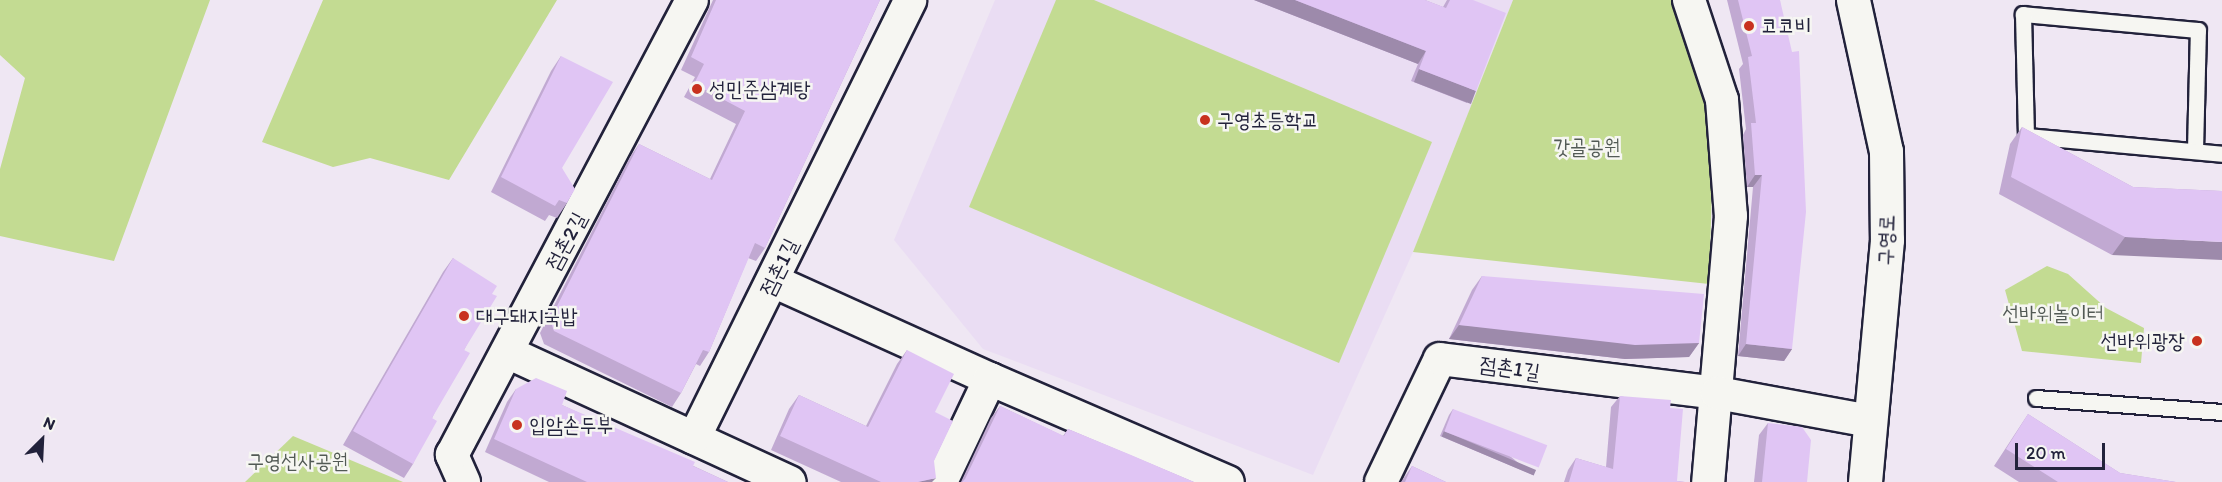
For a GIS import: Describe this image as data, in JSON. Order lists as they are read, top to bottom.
{
  "streets": {
    "main road": ["구영로"],
    "street": ["점촌2길", "점촌1길"]
  },
  "crossings": [
    ["구영로", "점촌1길"]
  ],
  "parks": ["갓골공원", "선바위놀이터", "구영선사공원"],
  "places": [
    "코코비",
    "성민준삼계탕",
    "구영초등학교",
    "대구돼지국밥",
    "선바위광장",
    "입암손두부"
  ],
  "scale_bar": "20 m",
  "north": "top right"
}
